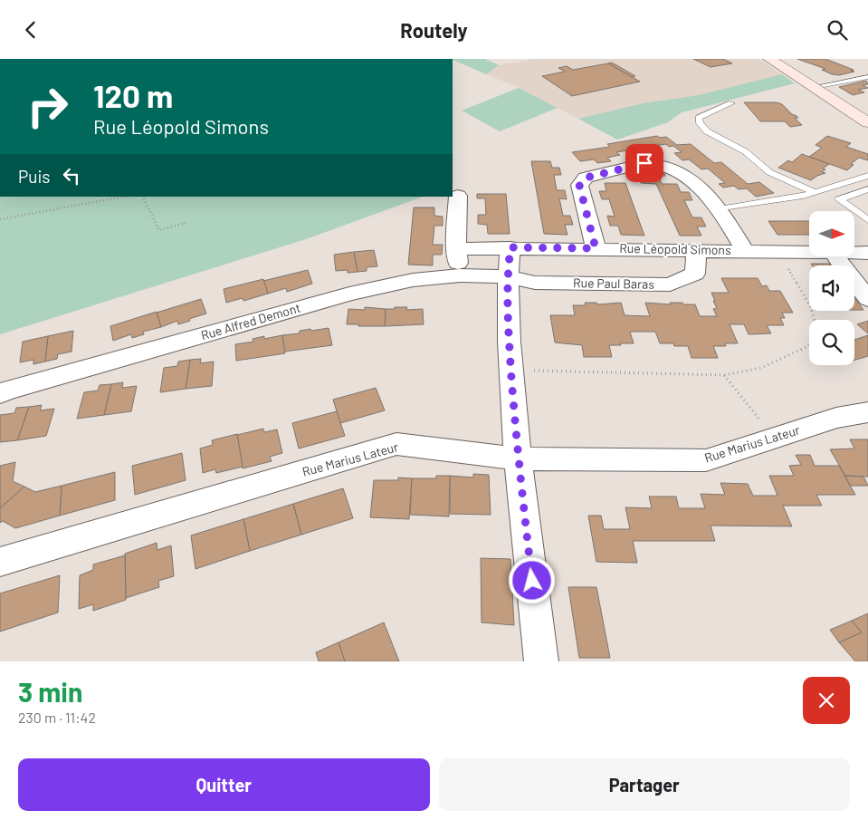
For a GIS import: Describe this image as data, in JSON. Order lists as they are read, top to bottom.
{
  "streets": {
    "street": [
      "Rue Léopold Simons",
      "Rue Paul Baras",
      "Rue Alfred Demont",
      "Rue Marius Lateur"
    ]
  },
  "crossings": [
    ["Rue Léopold Simons", "Rue Paul Baras"],
    ["Rue Paul Baras", "Rue Alfred Demont"]
  ],
  "north": "right",
  "page": {
    "header": "Routely",
    "turn": ["120 m", "Rue Léopold Simons"],
    "then": "Puis",
    "heading": ["3 min", "230 m · 11:42"],
    "buttons": ["Quitter", "Partager"]
  }
}
